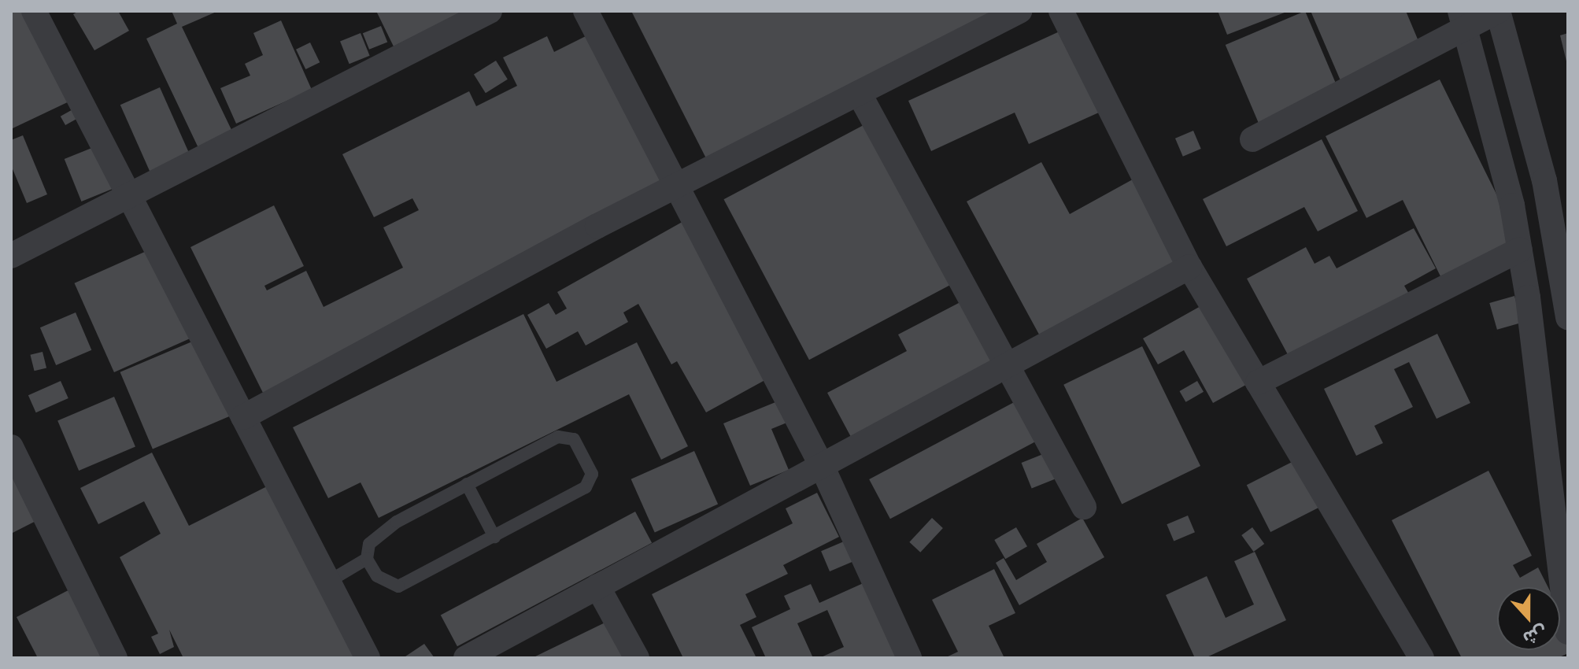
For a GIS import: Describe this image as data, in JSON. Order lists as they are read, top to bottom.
{
  "north": "bottom"
}
